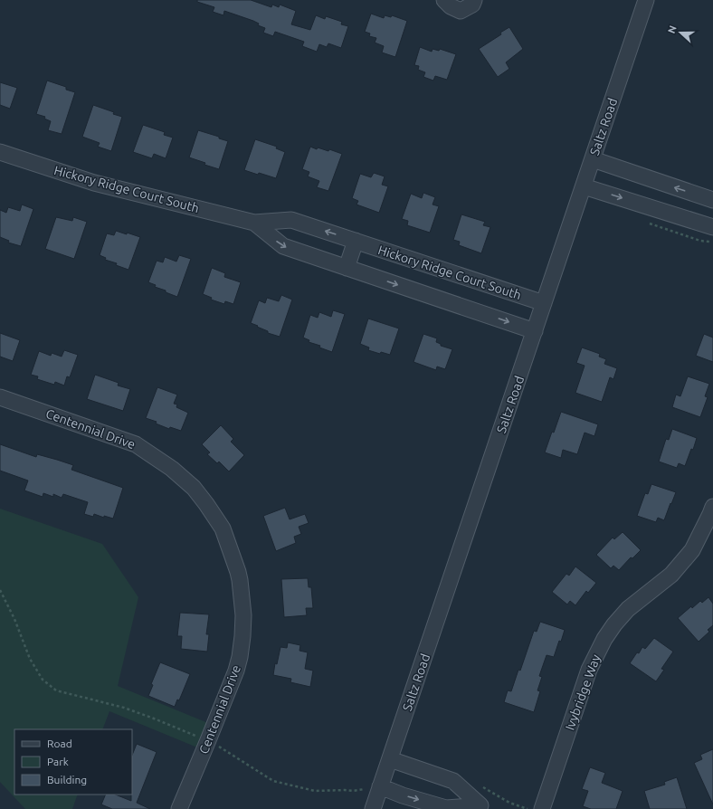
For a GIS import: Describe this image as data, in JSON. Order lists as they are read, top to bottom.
{
  "streets": {
    "street": [
      "Saltz Road",
      "Hickory Ridge Court South",
      "Centennial Drive",
      "Ivybridge Way"
    ]
  },
  "crossings": [
    ["Saltz Road", "Hickory Ridge Court South"]
  ],
  "legend": ["Road", "Park", "Building"],
  "north": "left"
}
